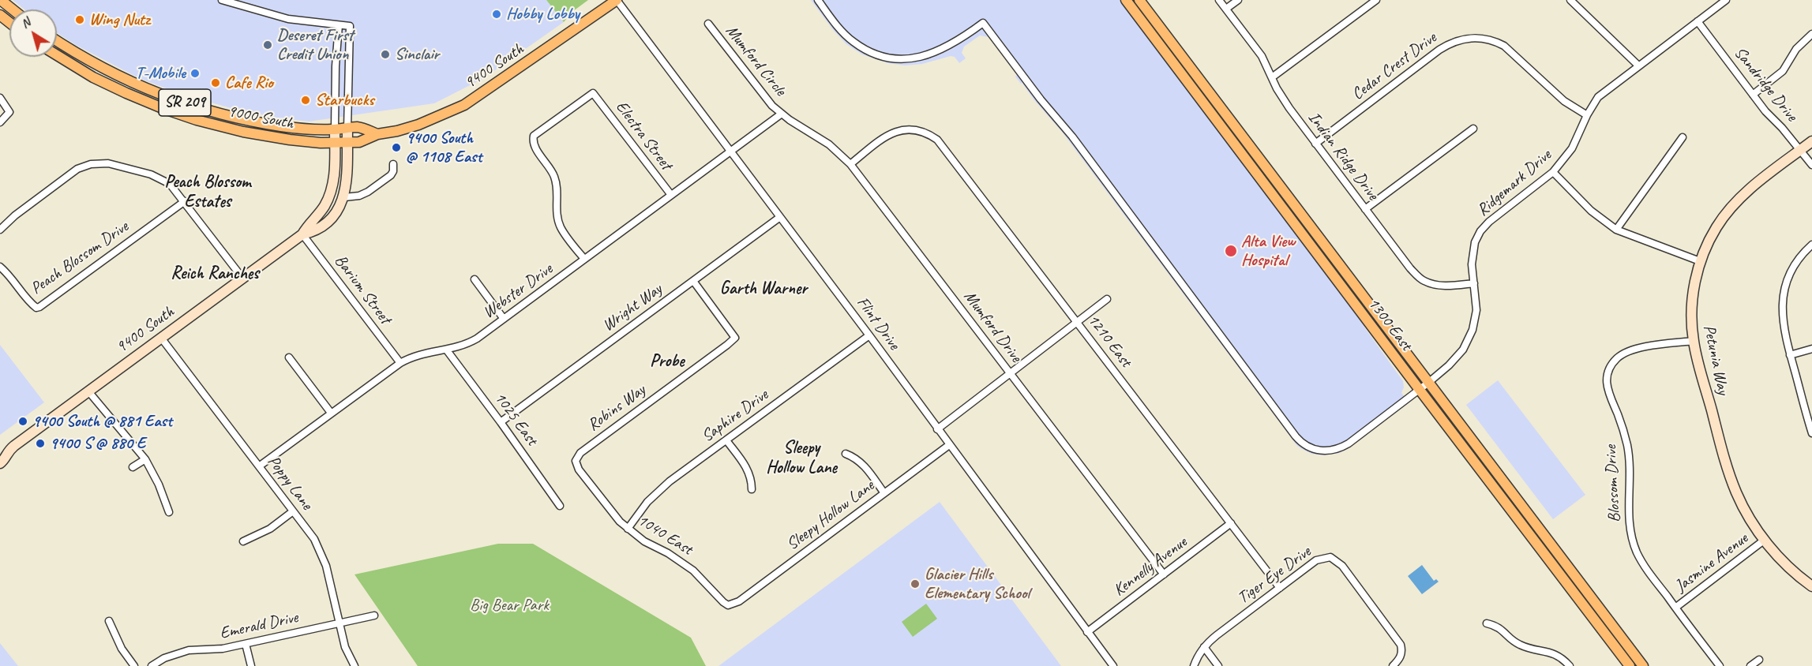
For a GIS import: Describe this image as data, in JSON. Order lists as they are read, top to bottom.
{
  "streets": {
    "main road": [
      "9400 South",
      "SR 209",
      "9000 South",
      "1300 East",
      "Petunia Way"
    ],
    "street": [
      "Mumford Circle",
      "Cedar Crest Drive",
      "Sandridge Drive",
      "Electra Street",
      "Indian Ridge Drive",
      "Ridgemark Drive",
      "Peach Blossom Drive",
      "Barium Street",
      "Webster Drive",
      "Wright Way",
      "Flint Drive",
      "Mumford Drive",
      "1210 East",
      "Robins Way",
      "Saphire Drive",
      "1025 East",
      "Poppy Lane",
      "Blossom Drive",
      "Sleepy Hollow Lane",
      "1040 East",
      "Jasmine Avenue",
      "Kennelly Avenue",
      "Tiger Eye Drive",
      "Emerald Drive"
    ]
  },
  "crossings": [
    ["Mumford Circle", "Webster Drive"],
    ["Mumford Circle", "Mumford Drive"],
    ["9400 South", "9000 South"],
    ["9400 South", "Barium Street"],
    ["9400 South", "Flint Drive"],
    ["9400 South", "Poppy Lane"],
    ["Cedar Crest Drive", "Indian Ridge Drive"],
    ["Cedar Crest Drive", "Ridgemark Drive"],
    ["Sandridge Drive", "Ridgemark Drive"],
    ["Sandridge Drive", "Petunia Way"],
    ["Electra Street", "Webster Drive"],
    ["Indian Ridge Drive", "Ridgemark Drive"],
    ["Ridgemark Drive", "1300 East"],
    ["Barium Street", "Webster Drive"],
    ["Webster Drive", "Flint Drive"],
    ["Webster Drive", "Mumford Drive"],
    ["Webster Drive", "1025 East"],
    ["Webster Drive", "Poppy Lane"],
    ["Wright Way", "Flint Drive"],
    ["Wright Way", "Robins Way"],
    ["Wright Way", "1025 East"],
    ["Flint Drive", "Saphire Drive"],
    ["Flint Drive", "Sleepy Hollow Lane"],
    ["Flint Drive", "Kennelly Avenue"],
    ["Mumford Drive", "1210 East"],
    ["Mumford Drive", "Kennelly Avenue"],
    ["1210 East", "Kennelly Avenue"],
    ["1210 East", "Tiger Eye Drive"],
    ["Petunia Way", "Blossom Drive"],
    ["Petunia Way", "Jasmine Avenue"],
    ["Robins Way", "1040 East"],
    ["Saphire Drive", "1040 East"],
    ["Poppy Lane", "Emerald Drive"],
    ["Blossom Drive", "Jasmine Avenue"],
    ["Sleepy Hollow Lane", "1040 East"]
  ],
  "districts": [
    "Peach Blossom Estates",
    "Reich Ranches",
    "Garth Warner",
    "Probe",
    "Sleepy Hollow Lane"
  ],
  "parks": ["Big Bear Park"],
  "places": [
    "Hobby Lobby",
    "Wing Nutz",
    "Deseret First Credit Union",
    "Sinclair",
    "T-Mobile",
    "Cafe Rio",
    "Starbucks",
    "9400 South @ 1108 East",
    "Alta View Hospital",
    "9400 South @ 881 East",
    "9400 S @ 880 E",
    "Glacier Hills Elementary School"
  ],
  "north": "top left"
}
